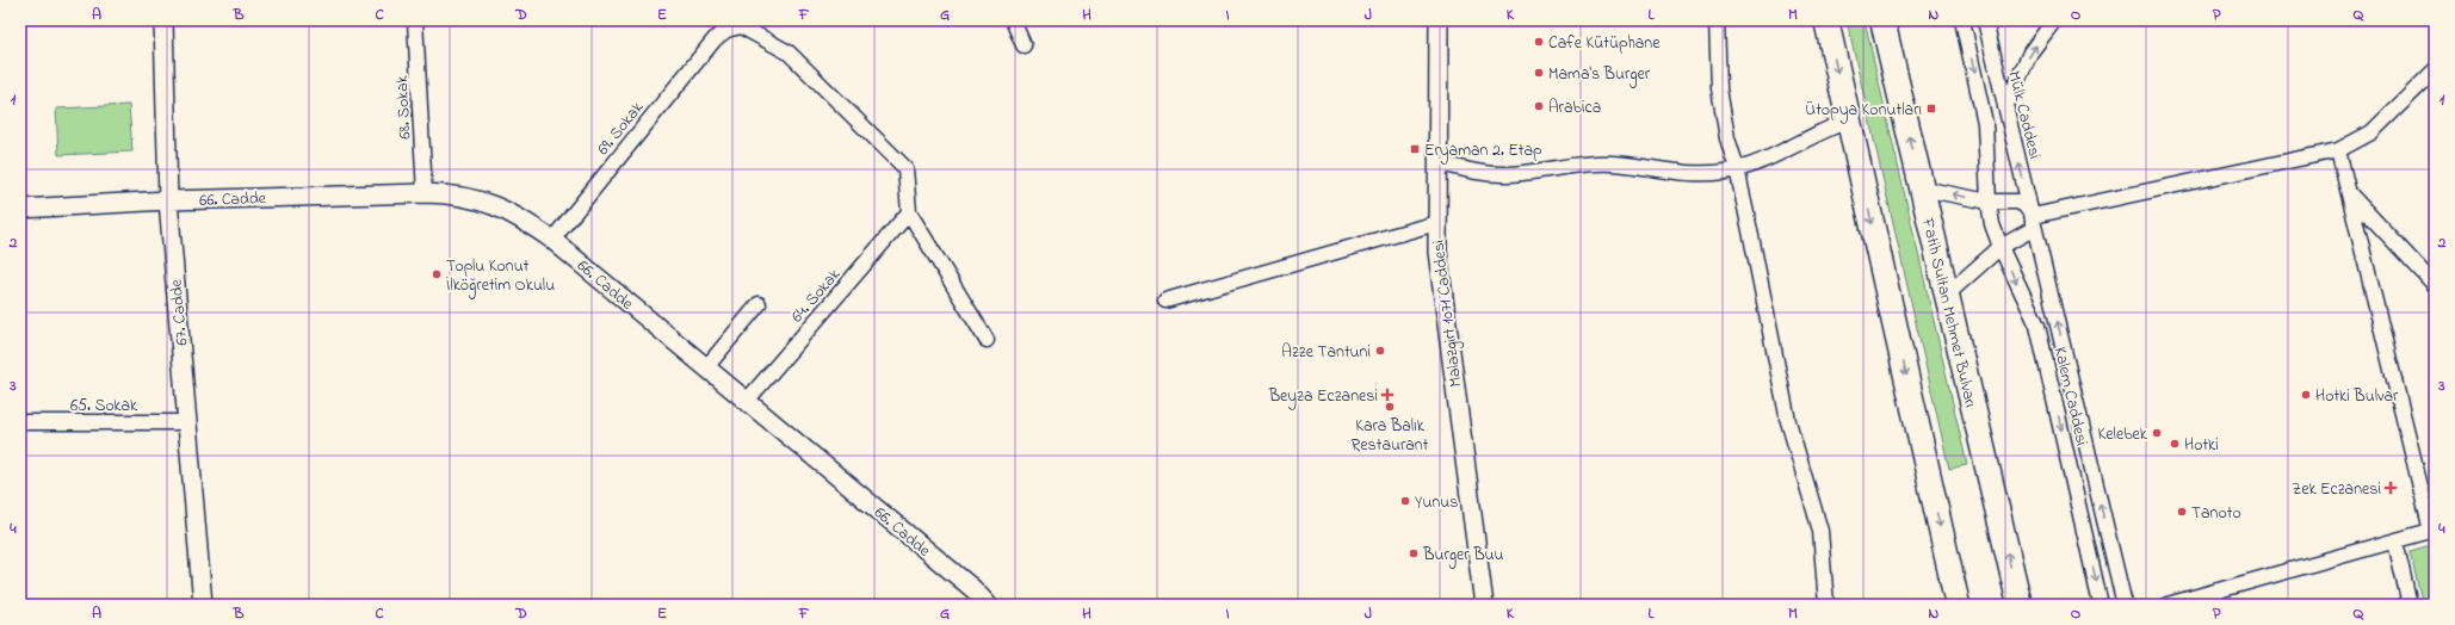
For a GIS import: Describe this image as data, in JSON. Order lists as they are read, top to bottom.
{
  "streets": {
    "highway": ["Fatih Sultan Mehmet Bulvarı"],
    "street": [
      "68. Sokak",
      "Mülk Caddesi",
      "69. Sokak",
      "66. Cadde",
      "64. Sokak",
      "67. Cadde",
      "Malazgirt 1071 Caddesi",
      "Kalem Caddesi",
      "65. Sokak"
    ]
  },
  "crossings": [
    ["68. Sokak", "66. Cadde"],
    ["Mülk Caddesi", "Kalem Caddesi"],
    ["69. Sokak", "66. Cadde"],
    ["66. Cadde", "64. Sokak"],
    ["66. Cadde", "67. Cadde"],
    ["67. Cadde", "65. Sokak"]
  ],
  "places": {
    "other": [
      "Cafe Kütüphane",
      "Mama's Burger",
      "Arabica",
      "Toplu Konut İlköğretim Okulu",
      "Azze Tantuni",
      "Hotki Bulvar",
      "Kara Balık Restaurant",
      "Kelebek",
      "Hotki",
      "Yunus",
      "Tanoto",
      "Burger Buu"
    ],
    "transit": ["Ütopya Konutları", "Eryaman 2. Etap"],
    "health": ["Beyza Eczanesi", "Zek Eczanesi"]
  },
  "grid": {
    "columns": [
      "A",
      "B",
      "C",
      "D",
      "E",
      "F",
      "G",
      "H",
      "I",
      "J",
      "K",
      "L",
      "M",
      "N",
      "O",
      "P",
      "Q"
    ],
    "rows": [
      "1",
      "2",
      "3",
      "4"
    ]
  }
}
